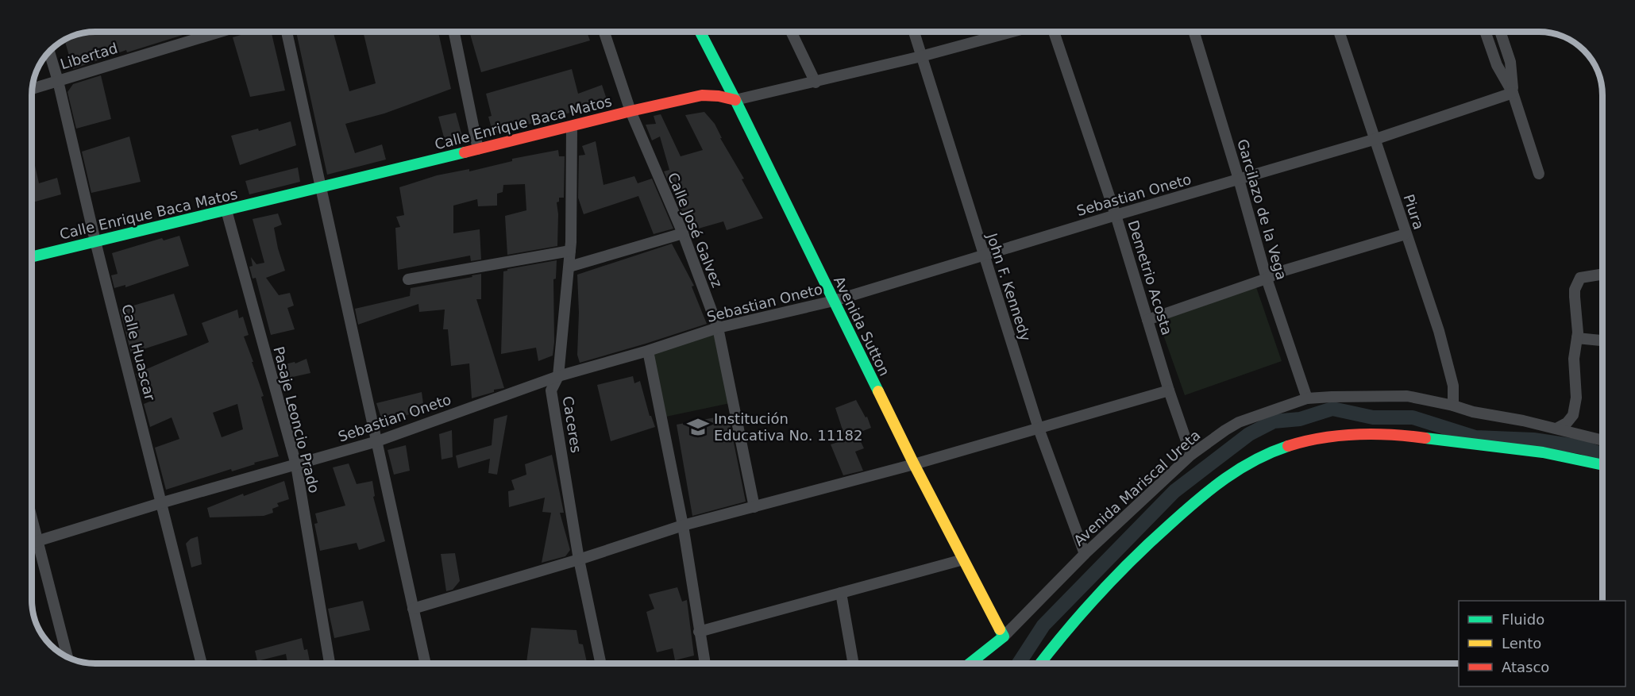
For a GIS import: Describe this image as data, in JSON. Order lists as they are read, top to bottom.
{
  "streets": {
    "street": [
      "Libertad",
      "Calle Enrique Baca Matos",
      "Sebastian Oneto",
      "Garcilazo de la Vega",
      "Piura",
      "Calle José Galvez",
      "Demetrio Acosta",
      "John F. Kennedy",
      "Avenida Sutton",
      "Calle Huascar",
      "Pasaje Leoncio Prado",
      "Caceres",
      "Avenida Mariscal Ureta"
    ]
  },
  "crossings": [
    ["Libertad", "Calle Huascar"],
    ["Calle Enrique Baca Matos", "Calle José Galvez"],
    ["Calle Enrique Baca Matos", "John F. Kennedy"],
    ["Calle Enrique Baca Matos", "Avenida Sutton"],
    ["Calle Enrique Baca Matos", "Calle Huascar"],
    ["Calle Enrique Baca Matos", "Pasaje Leoncio Prado"],
    ["Calle Enrique Baca Matos", "Caceres"],
    ["Sebastian Oneto", "Garcilazo de la Vega"],
    ["Sebastian Oneto", "Piura"],
    ["Sebastian Oneto", "Calle José Galvez"],
    ["Sebastian Oneto", "Demetrio Acosta"],
    ["Sebastian Oneto", "John F. Kennedy"],
    ["Sebastian Oneto", "Avenida Sutton"],
    ["Sebastian Oneto", "Calle Huascar"],
    ["Sebastian Oneto", "Pasaje Leoncio Prado"],
    ["Sebastian Oneto", "Caceres"],
    ["Garcilazo de la Vega", "Avenida Mariscal Ureta"],
    ["Piura", "Avenida Mariscal Ureta"],
    ["Demetrio Acosta", "Avenida Mariscal Ureta"],
    ["John F. Kennedy", "Avenida Mariscal Ureta"],
    ["Avenida Sutton", "Avenida Mariscal Ureta"]
  ],
  "places": {
    "school or university": ["Institución Educativa No. 11182"]
  },
  "legend": ["Fluido", "Lento", "Atasco"]
}
